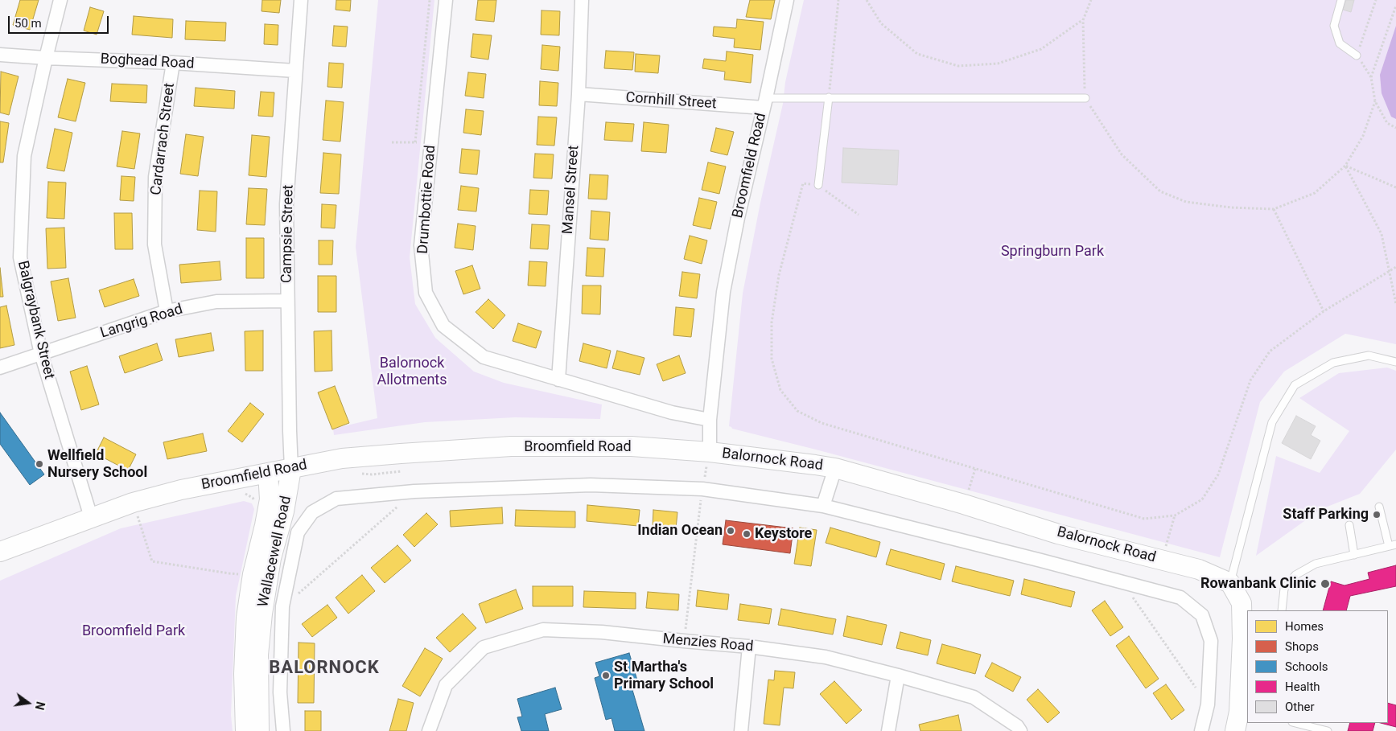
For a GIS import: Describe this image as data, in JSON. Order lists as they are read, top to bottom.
{
  "streets": {
    "street": [
      "Boghead Road",
      "Cornhill Street",
      "Cardarrach Street",
      "Broomfield Road",
      "Mansel Street",
      "Drumbottie Road",
      "Campsie Street",
      "Balgraybank Street",
      "Langrig Road",
      "Balornock Road",
      "Wallacewell Road",
      "Menzies Road"
    ]
  },
  "crossings": [
    ["Boghead Road", "Cardarrach Street"],
    ["Boghead Road", "Campsie Street"],
    ["Boghead Road", "Balgraybank Street"],
    ["Cornhill Street", "Broomfield Road"],
    ["Cornhill Street", "Mansel Street"],
    ["Cardarrach Street", "Langrig Road"],
    ["Broomfield Road", "Drumbottie Road"],
    ["Broomfield Road", "Campsie Street"],
    ["Broomfield Road", "Balgraybank Street"],
    ["Broomfield Road", "Balornock Road"],
    ["Broomfield Road", "Wallacewell Road"],
    ["Mansel Street", "Drumbottie Road"],
    ["Campsie Street", "Langrig Road"],
    ["Campsie Street", "Wallacewell Road"],
    ["Balgraybank Street", "Langrig Road"]
  ],
  "districts": ["BALORNOCK"],
  "parks": ["Springburn Park", "Balornock Allotments", "Broomfield Park"],
  "places": [
    "Wellfield Nursery School",
    "Staff Parking",
    "Indian Ocean",
    "Keystore",
    "Rowanbank Clinic",
    "St Martha's Primary School"
  ],
  "legend": [
    "Homes",
    "Shops",
    "Schools",
    "Health",
    "Other"
  ],
  "scale_bar": "50 m",
  "north": "right"
}
